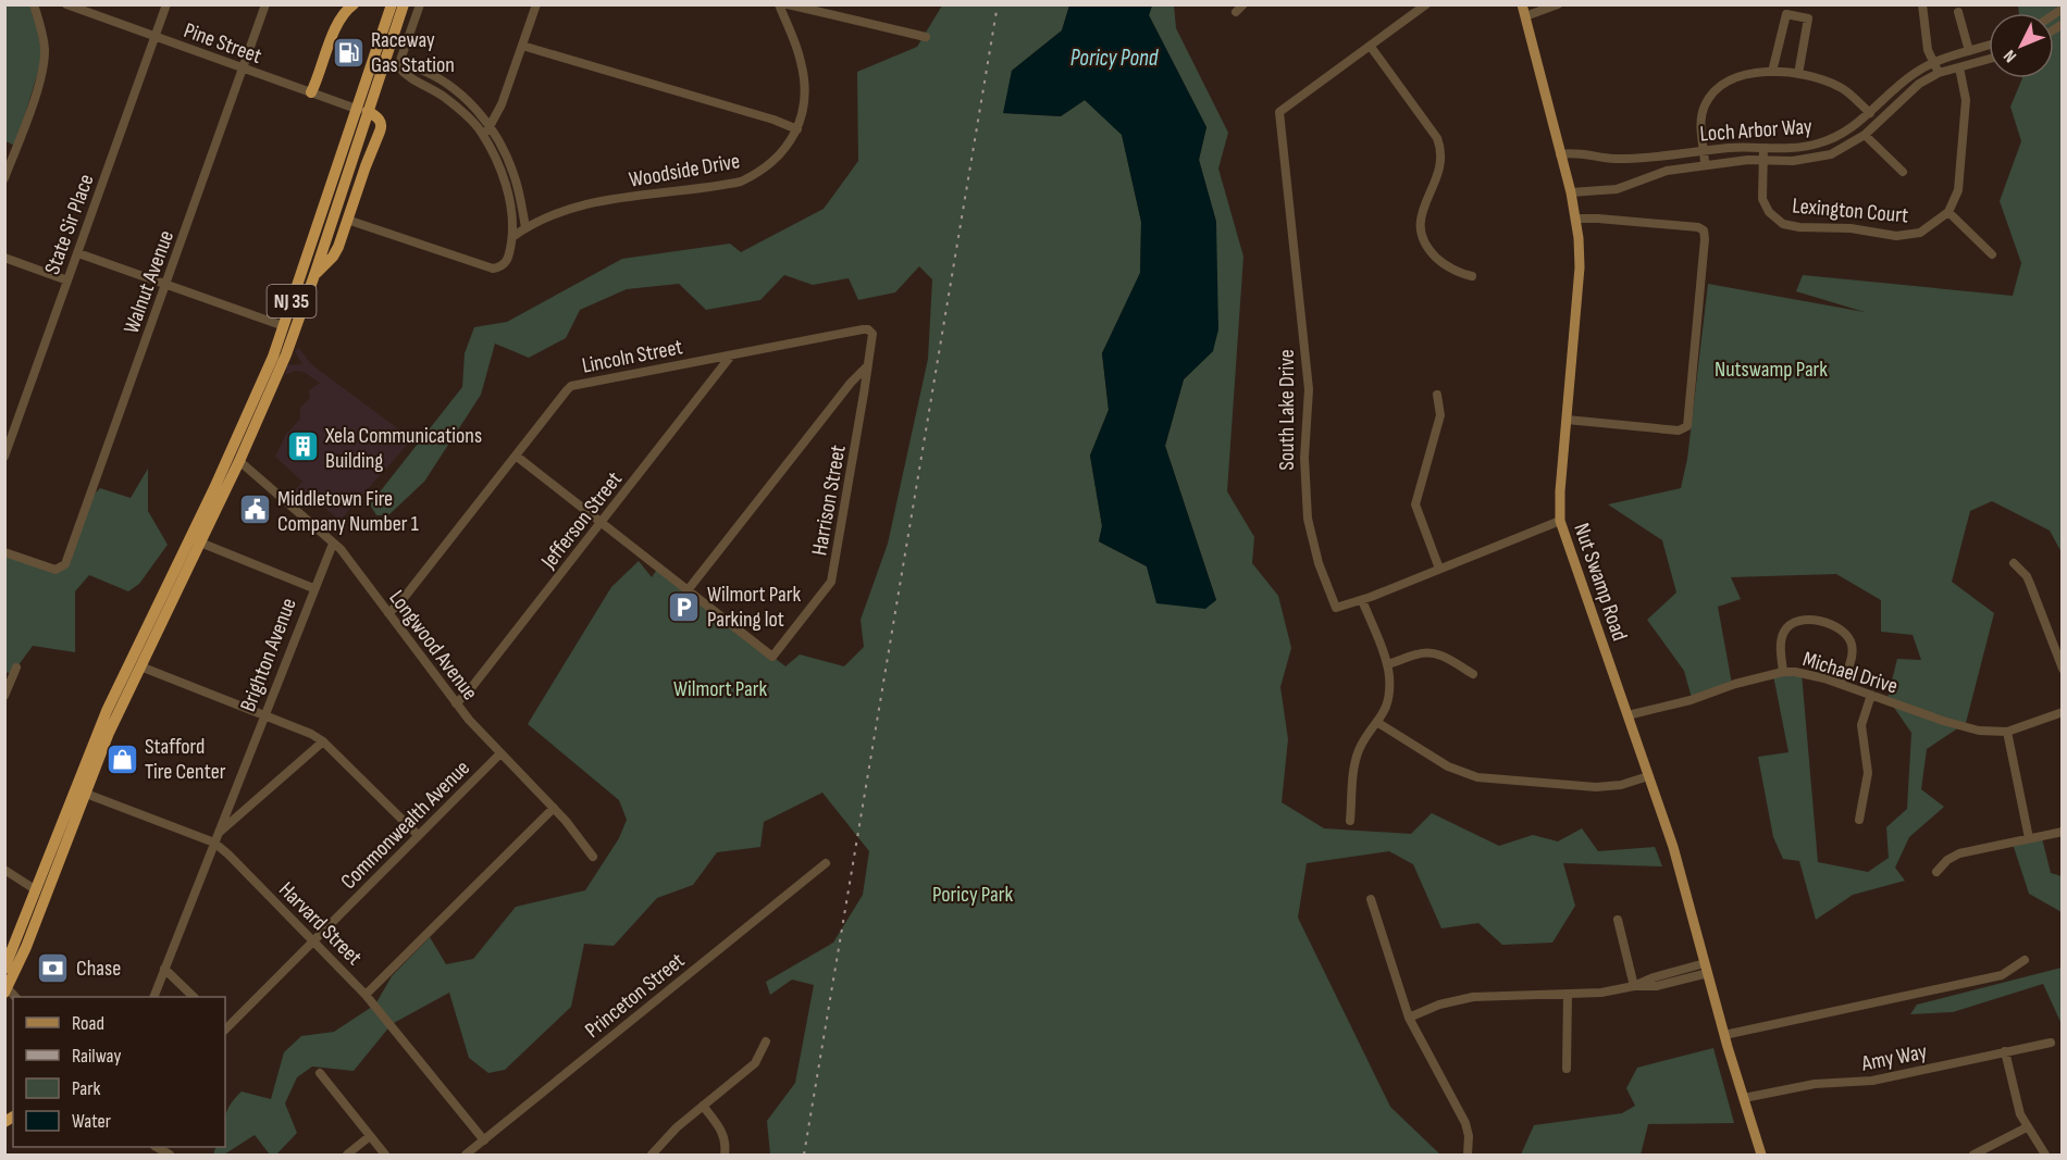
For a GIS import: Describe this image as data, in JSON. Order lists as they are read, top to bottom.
{
  "streets": {
    "highway": ["NJ 35"],
    "main road": ["Nut Swamp Road"],
    "street": [
      "Pine Street",
      "Loch Arbor Way",
      "Woodside Drive",
      "Lexington Court",
      "State Sir Place",
      "Walnut Avenue",
      "Lincoln Street",
      "South Lake Drive",
      "Harrison Street",
      "Jefferson Street",
      "Longwood Avenue",
      "Brighton Avenue",
      "Michael Drive",
      "Commonwealth Avenue",
      "Harvard Street",
      "Princeton Street",
      "Amy Way"
    ]
  },
  "crossings": [
    ["Pine Street", "State Sir Place"],
    ["Pine Street", "Walnut Avenue"],
    ["Pine Street", "NJ 35"],
    ["Loch Arbor Way", "Lexington Court"],
    ["Loch Arbor Way", "Nut Swamp Road"],
    ["NJ 35", "Longwood Avenue"],
    ["NJ 35", "Harvard Street"],
    ["Lincoln Street", "Harrison Street"],
    ["Lincoln Street", "Jefferson Street"],
    ["Lincoln Street", "Longwood Avenue"],
    ["South Lake Drive", "Nut Swamp Road"],
    ["Jefferson Street", "Longwood Avenue"],
    ["Nut Swamp Road", "Michael Drive"],
    ["Nut Swamp Road", "Amy Way"],
    ["Longwood Avenue", "Brighton Avenue"],
    ["Longwood Avenue", "Commonwealth Avenue"],
    ["Brighton Avenue", "Harvard Street"],
    ["Commonwealth Avenue", "Harvard Street"],
    ["Harvard Street", "Princeton Street"]
  ],
  "water": ["Poricy Pond"],
  "parks": ["Nutswamp Park", "Wilmort Park", "Poricy Park"],
  "places": {
    "fuel station": ["Raceway Gas Station"],
    "building": ["Xela Communications Building"],
    "public building": ["Middletown Fire Company Number 1"],
    "parking": ["Wilmort Park Parking lot"],
    "shop": ["Stafford Tire Center"],
    "bank": ["Chase"]
  },
  "legend": [
    "Road",
    "Railway",
    "Park",
    "Water"
  ],
  "north": "bottom left"
}
